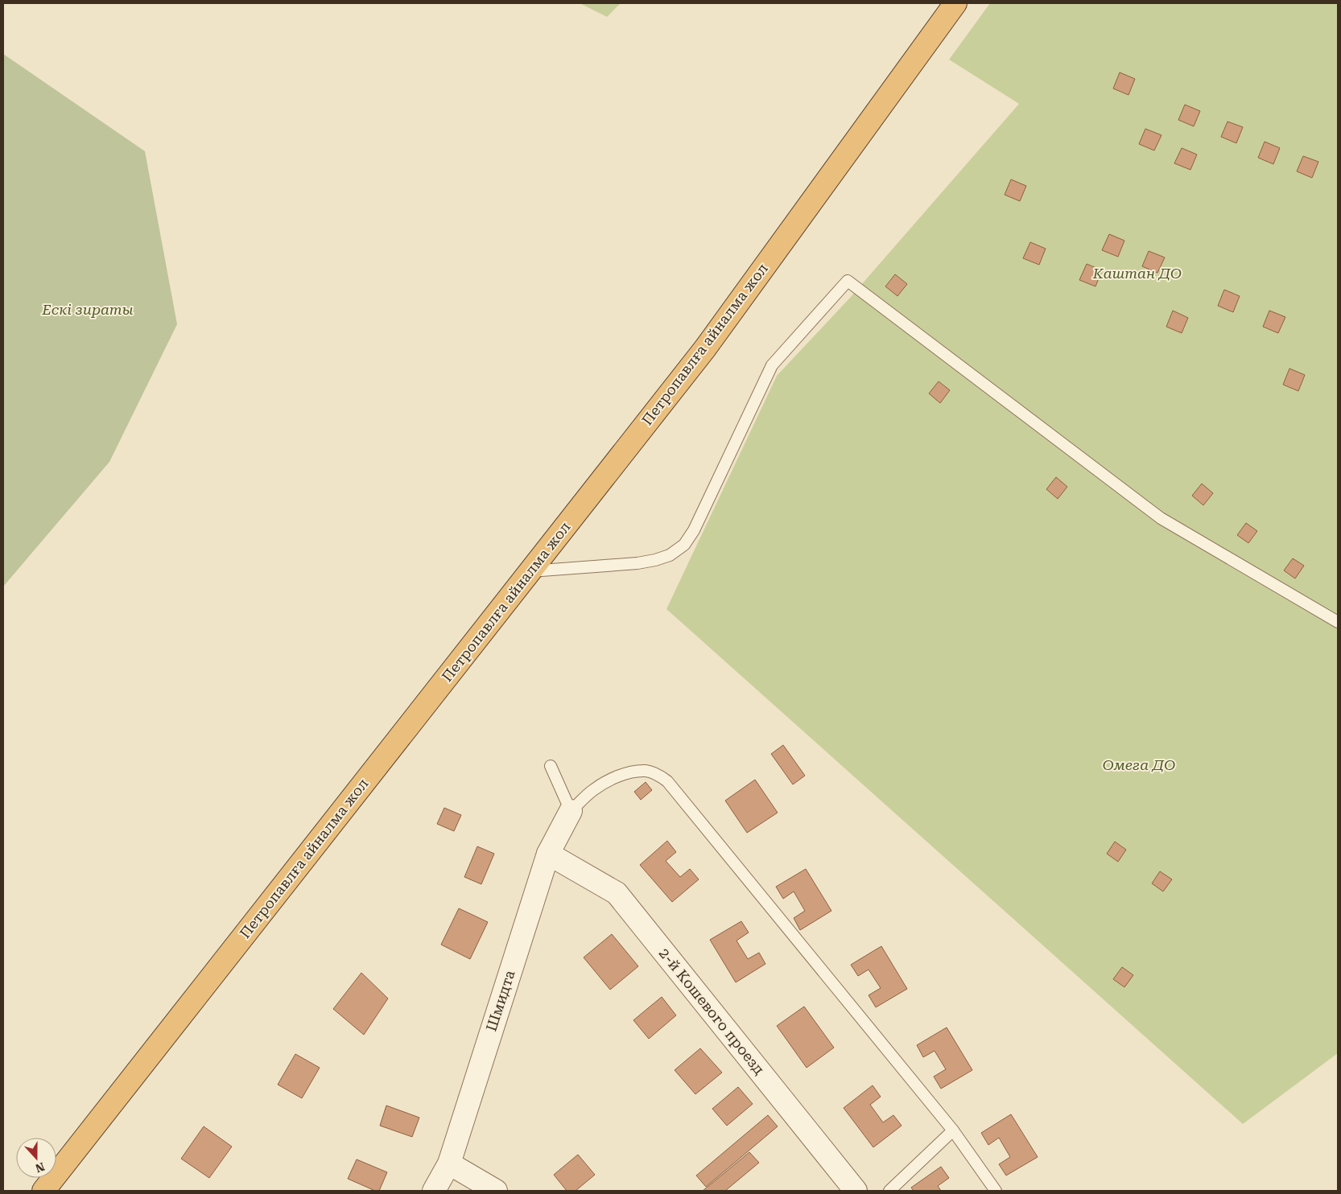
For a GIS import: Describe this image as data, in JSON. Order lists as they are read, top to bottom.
{
  "streets": {
    "highway": ["Петропавлға айналма жол"],
    "street": ["Шмидта", "2-й Кошевого проезд"]
  },
  "crossings": [
    ["Шмидта", "2-й Кошевого проезд"]
  ],
  "parks": ["Каштан ДО", "Ескі зираты", "Омега ДО"],
  "north": "bottom"
}
